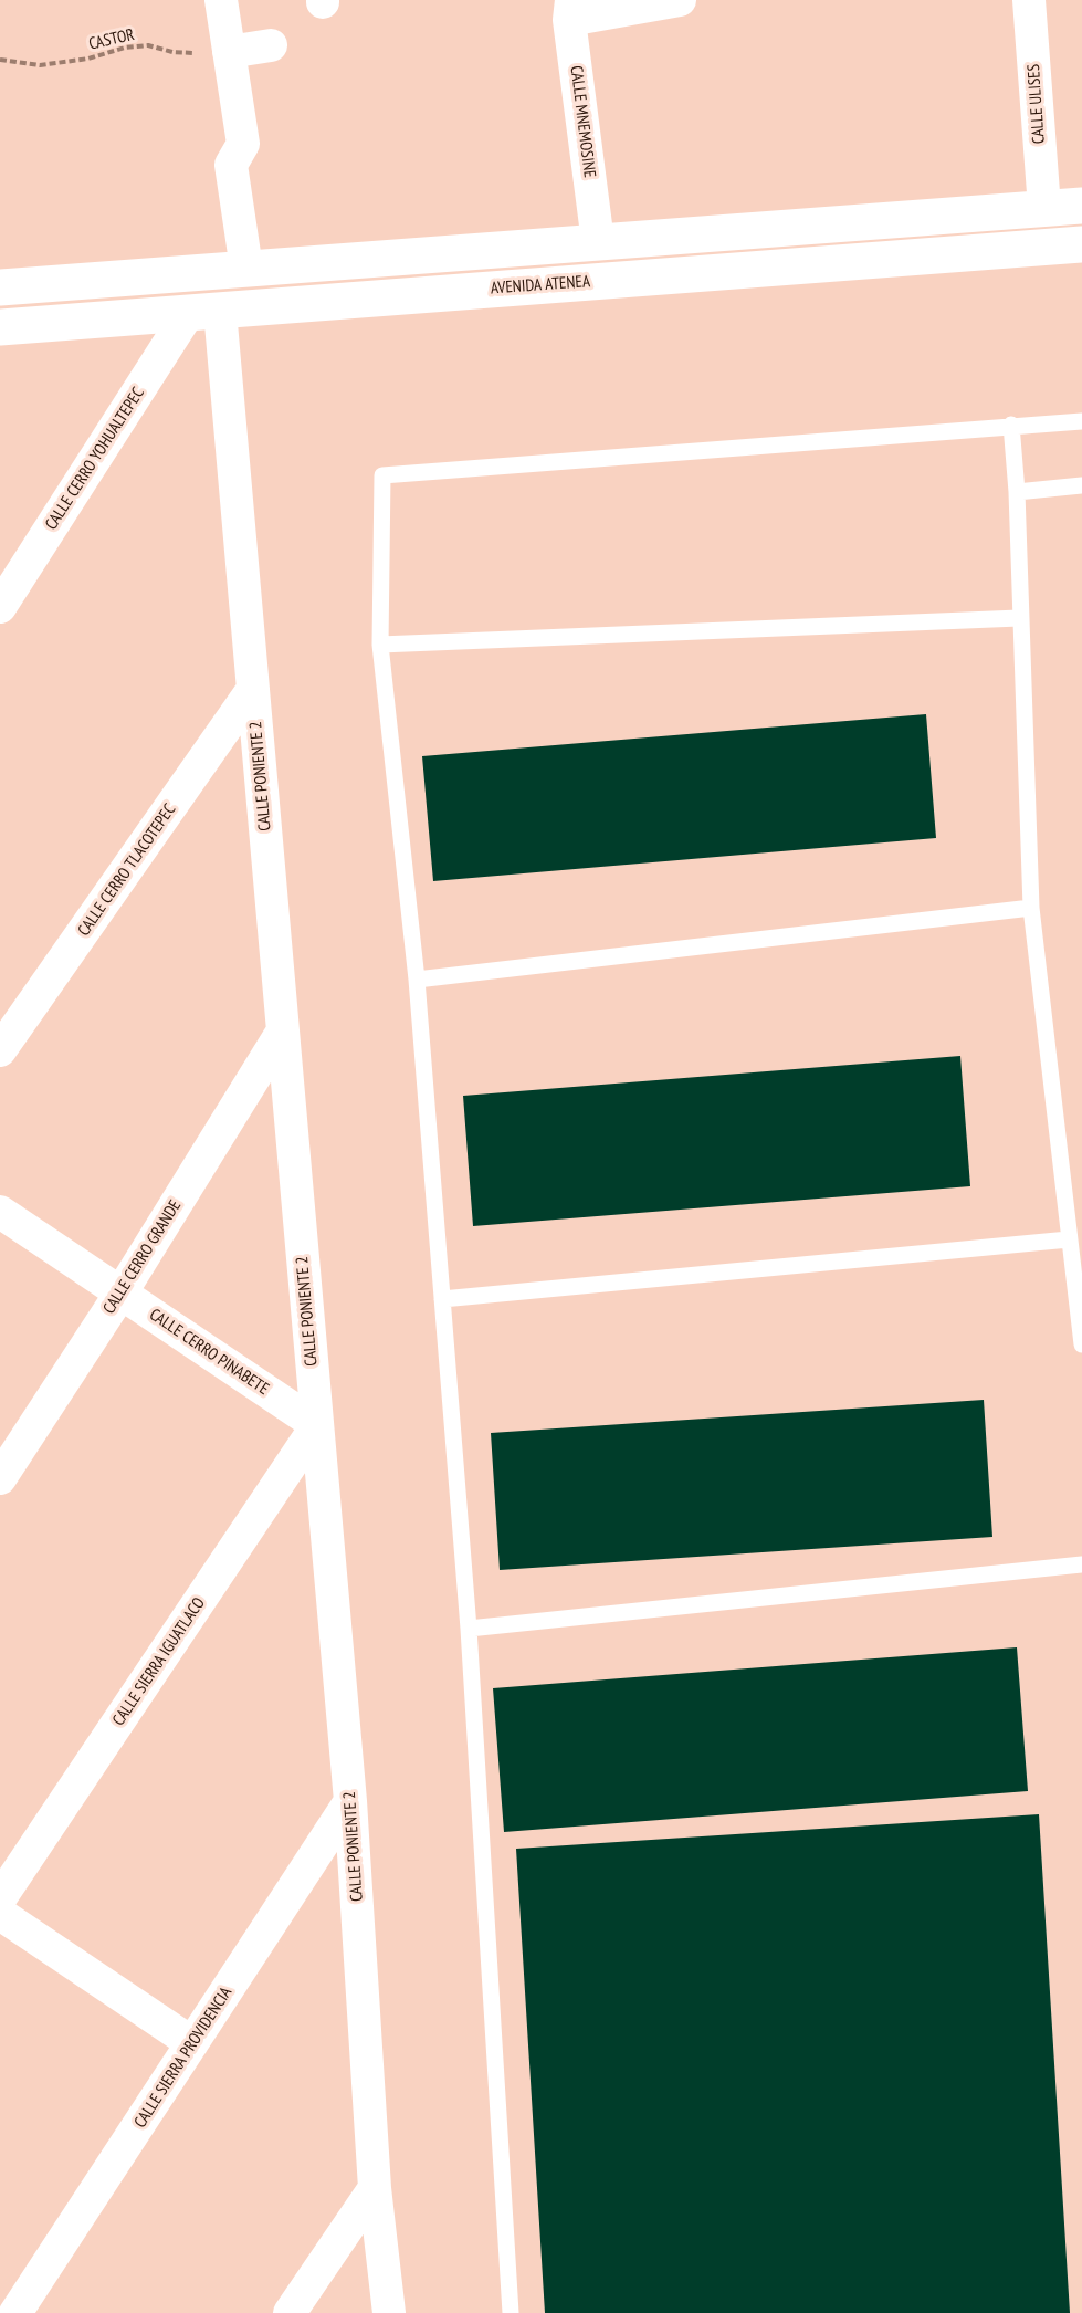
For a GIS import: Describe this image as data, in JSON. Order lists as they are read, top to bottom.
{
  "streets": {
    "street": [
      "CALLE ULISES",
      "CALLE MNEMOSINE",
      "AVENIDA ATENEA",
      "CALLE CERRO YOHUALTEPEC",
      "CALLE PONIENTE 2",
      "CALLE CERRO TLACOTEPEC",
      "CALLE CERRO GRANDE",
      "CALLE CERRO PINABETE",
      "CALLE SIERRA IGUATLACO",
      "CALLE SIERRA PROVIDENCIA"
    ],
    "path": ["CASTOR"]
  },
  "crossings": [
    ["AVENIDA ATENEA", "CALLE CERRO YOHUALTEPEC"],
    ["AVENIDA ATENEA", "CALLE PONIENTE 2"],
    ["CALLE CERRO YOHUALTEPEC", "CALLE PONIENTE 2"],
    ["CALLE PONIENTE 2", "CALLE CERRO TLACOTEPEC"],
    ["CALLE PONIENTE 2", "CALLE CERRO GRANDE"],
    ["CALLE PONIENTE 2", "CALLE CERRO PINABETE"],
    ["CALLE PONIENTE 2", "CALLE SIERRA IGUATLACO"],
    ["CALLE PONIENTE 2", "CALLE SIERRA PROVIDENCIA"],
    ["CALLE CERRO GRANDE", "CALLE CERRO PINABETE"],
    ["CALLE CERRO PINABETE", "CALLE SIERRA IGUATLACO"]
  ]
}
